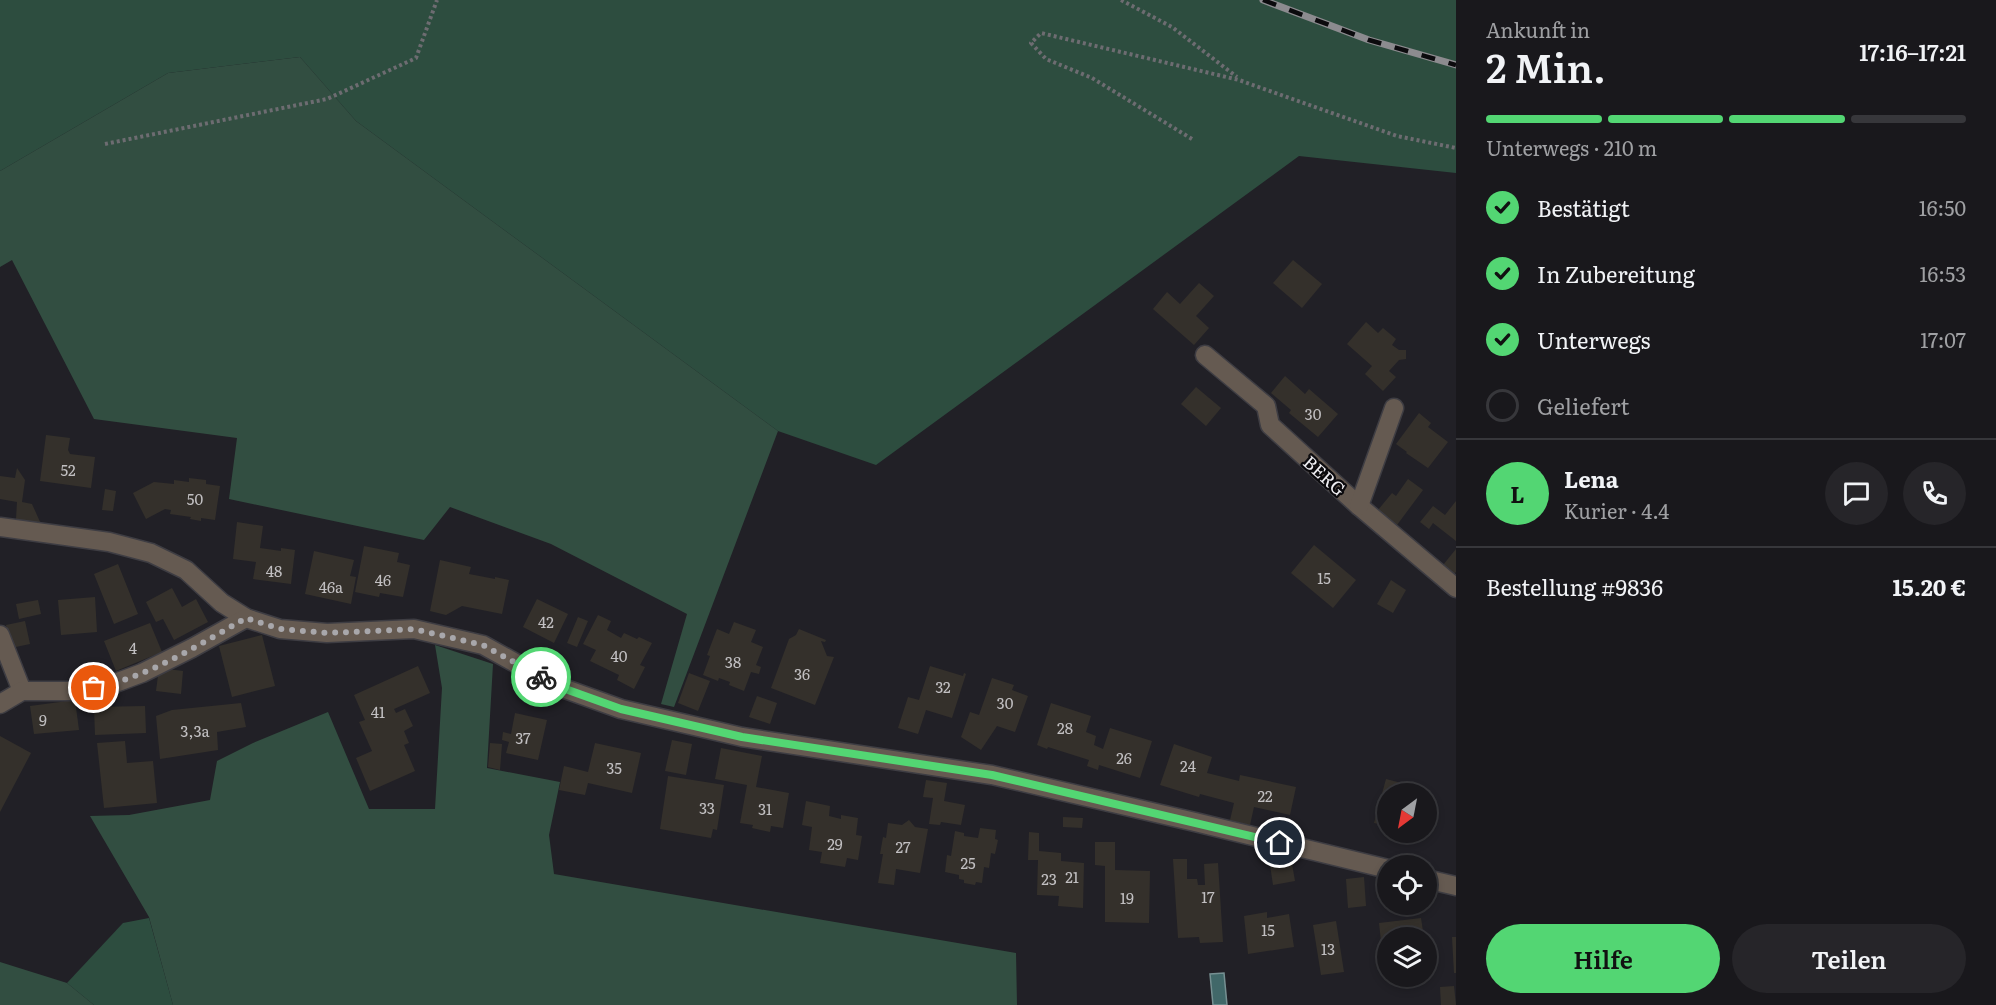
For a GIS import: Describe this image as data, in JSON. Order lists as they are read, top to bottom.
{
  "streets": {
    "street": ["BERG"]
  },
  "house_numbers": [
    "30",
    "52",
    "50",
    "48",
    "15",
    "46",
    "46a",
    "42",
    "4",
    "40",
    "38",
    "36",
    "32",
    "30",
    "41",
    "9",
    "28",
    "3,3a",
    "37",
    "26",
    "24",
    "35",
    "22",
    "33",
    "31",
    "29",
    "27",
    "25",
    "21",
    "23",
    "17",
    "19",
    "15",
    "13"
  ],
  "north": "bottom left",
  "page": {
    "heading": ["2 Min.", "Ankunft in", "17:16–17:21"],
    "panel": [
      "Lena",
      "Kurier · 4.4",
      "Bestellung #9836",
      "15.20 €"
    ],
    "bar": "Unterwegs · 210 m",
    "list": [
      ["Bestätigt", "16:50"],
      ["In Zubereitung", "16:53"],
      ["Unterwegs", "17:07"],
      "Geliefert"
    ],
    "round": "L",
    "buttons": ["Hilfe", "Teilen"]
  }
}
